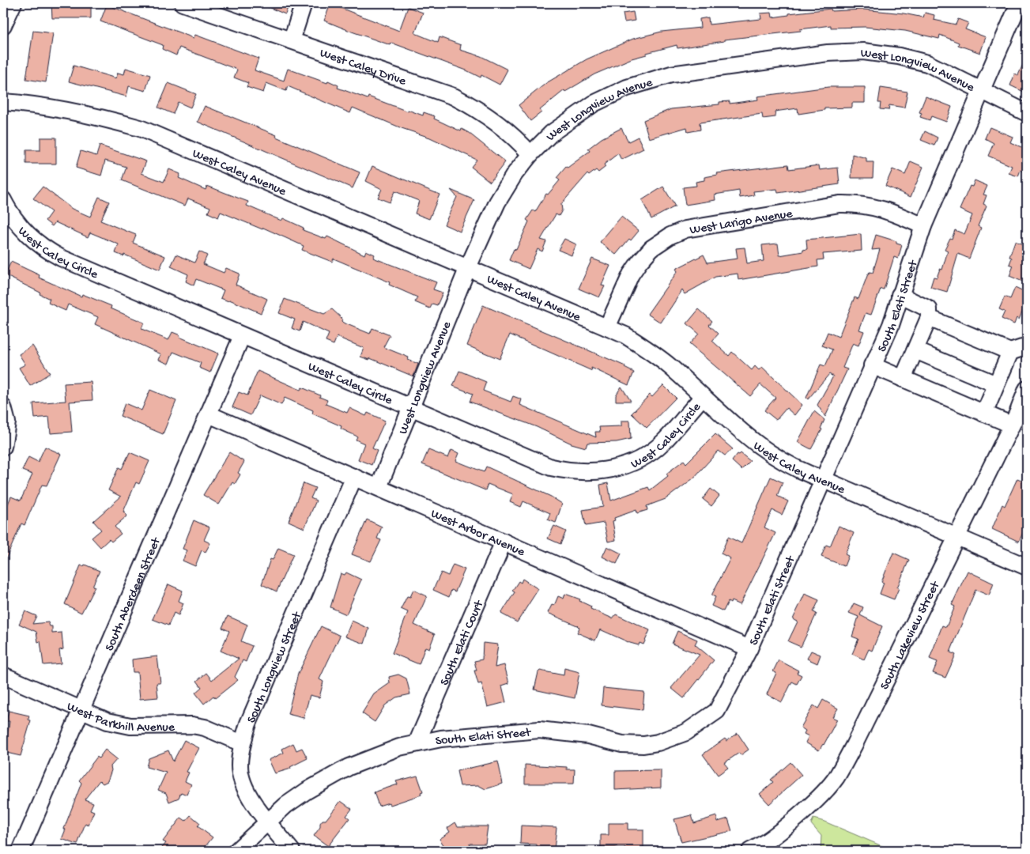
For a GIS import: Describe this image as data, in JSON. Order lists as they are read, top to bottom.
{
  "streets": {
    "street": [
      "West Caley Drive",
      "West Longview Avenue",
      "West Caley Avenue",
      "West Larigo Avenue",
      "West Caley Circle",
      "South Elati Street",
      "West Arbor Avenue",
      "South Aberdeen Street",
      "South Lakeview Street",
      "South Elati Court",
      "South Longview Street",
      "West Parkhill Avenue"
    ]
  },
  "crossings": [
    ["West Caley Drive", "West Longview Avenue"],
    ["West Longview Avenue", "West Caley Avenue"],
    ["West Longview Avenue", "West Caley Circle"],
    ["West Longview Avenue", "South Elati Street"],
    ["West Longview Avenue", "West Arbor Avenue"],
    ["West Caley Avenue", "West Larigo Avenue"],
    ["West Caley Avenue", "West Caley Circle"],
    ["West Caley Avenue", "South Elati Street"],
    ["West Caley Avenue", "South Lakeview Street"],
    ["West Larigo Avenue", "South Elati Street"],
    ["West Caley Circle", "South Aberdeen Street"],
    ["South Elati Street", "West Arbor Avenue"],
    ["South Elati Street", "South Elati Court"],
    ["South Elati Street", "South Longview Street"],
    ["West Arbor Avenue", "South Aberdeen Street"],
    ["West Arbor Avenue", "South Elati Court"],
    ["West Arbor Avenue", "South Longview Street"],
    ["South Aberdeen Street", "West Parkhill Avenue"],
    ["South Longview Street", "West Parkhill Avenue"]
  ]
}
